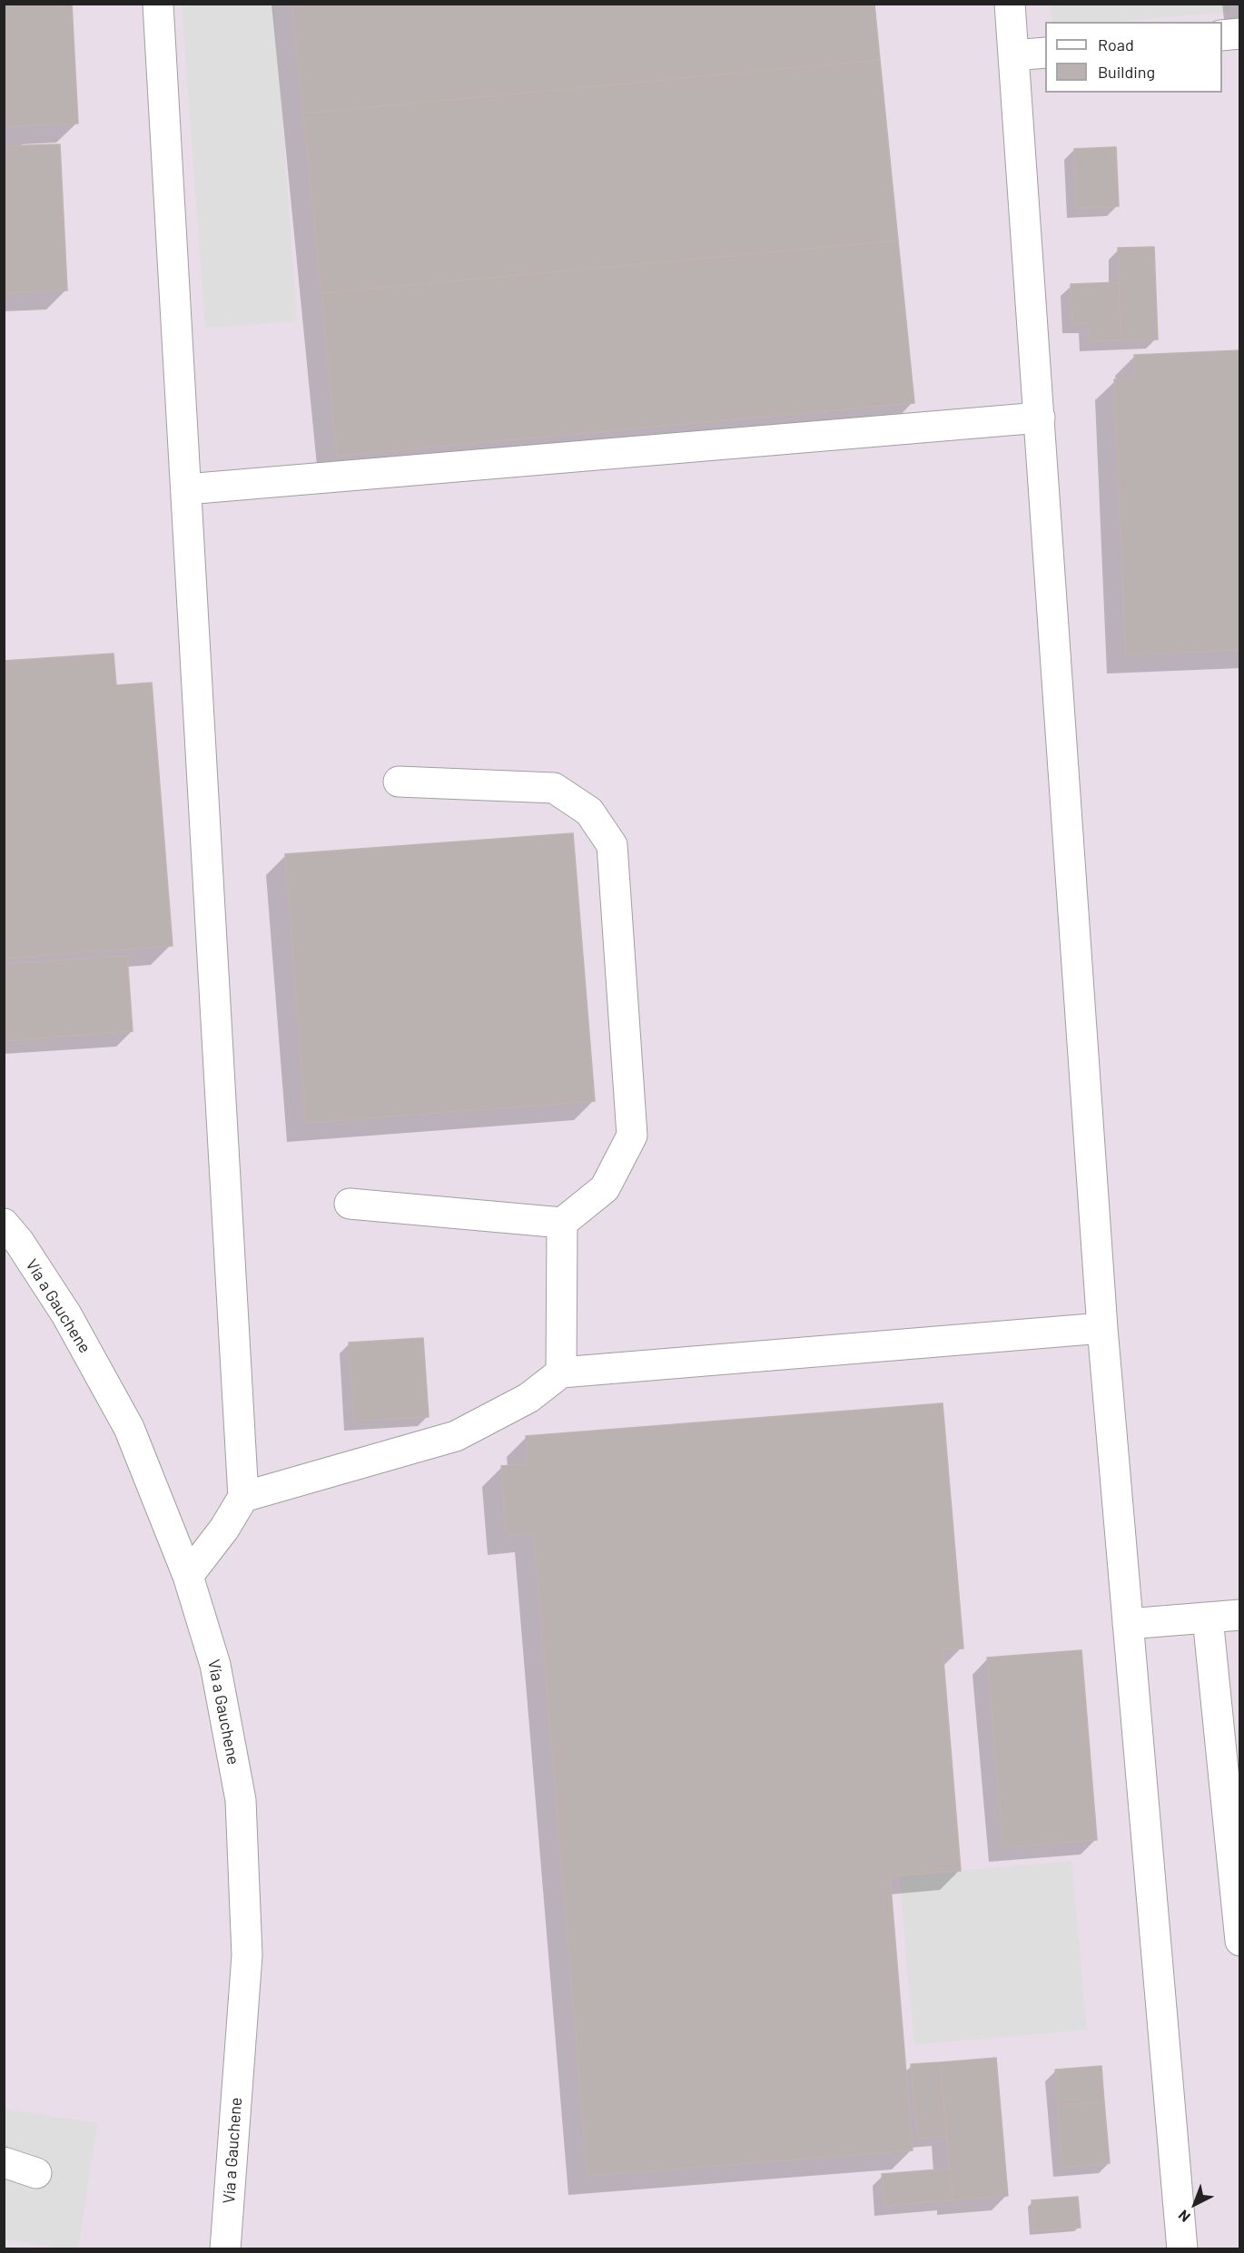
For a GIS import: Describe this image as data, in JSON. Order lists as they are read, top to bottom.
{
  "streets": {
    "street": ["Vía a Gauchene"]
  },
  "legend": ["Road", "Building"],
  "north": "bottom left"
}
